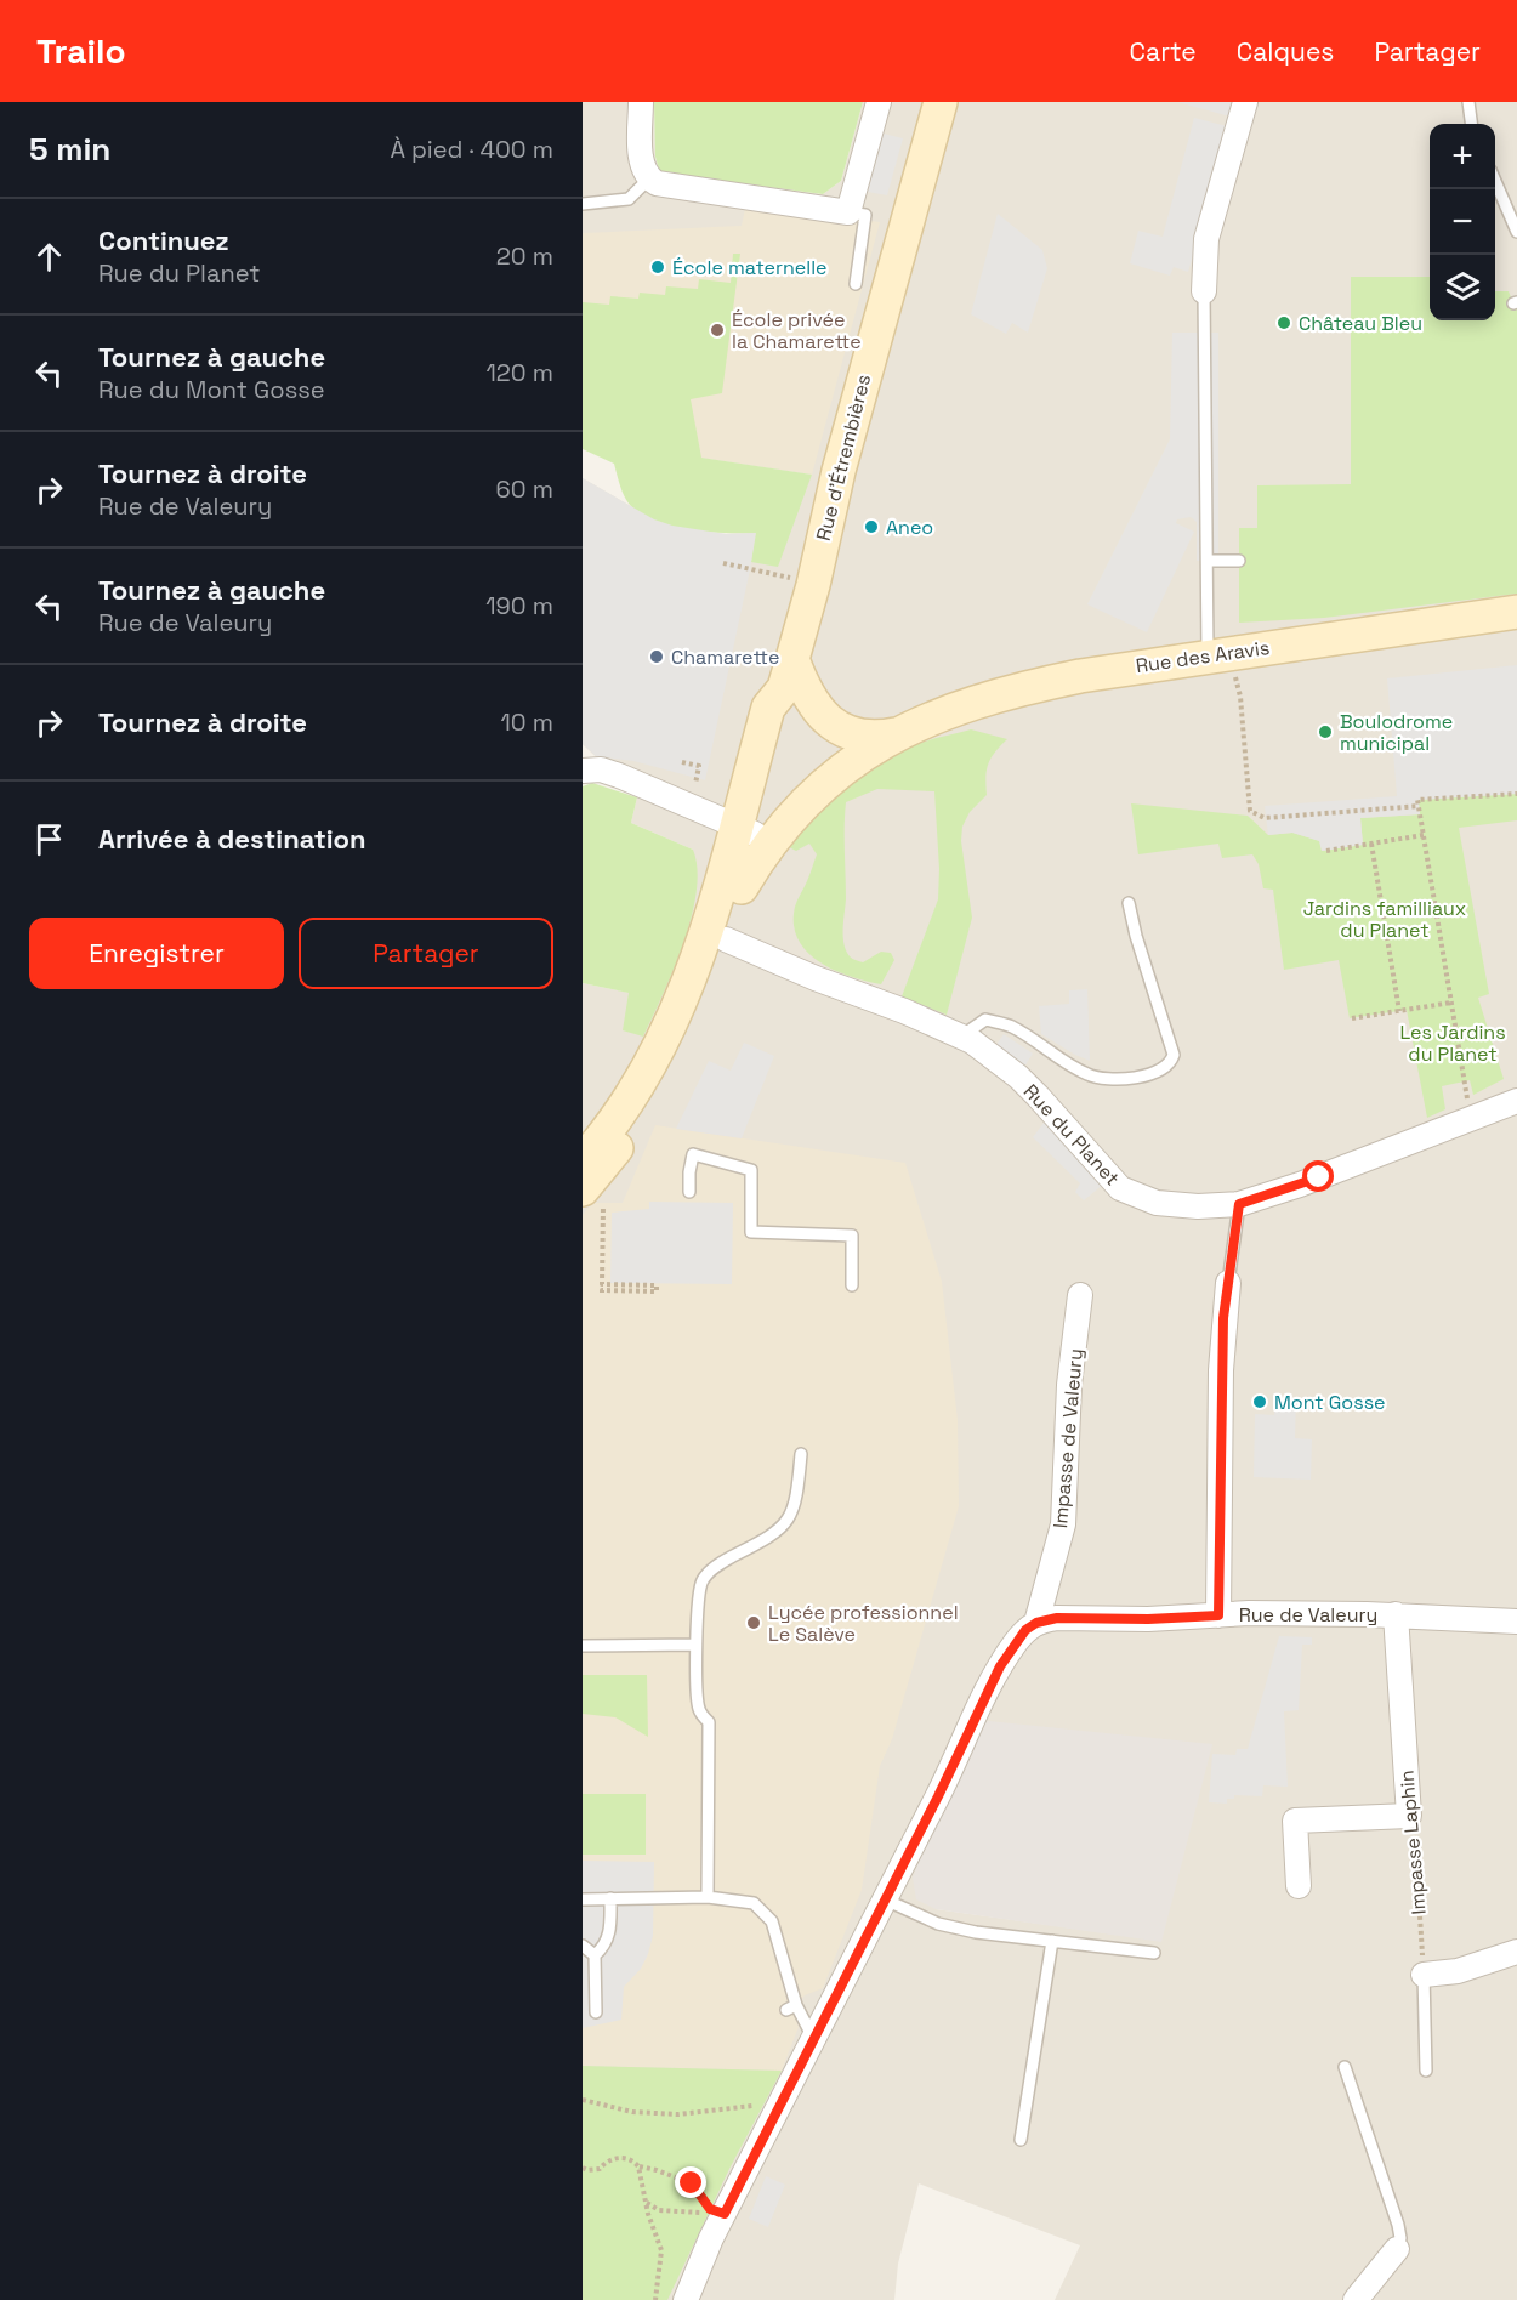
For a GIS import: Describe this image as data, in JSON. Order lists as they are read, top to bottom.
{
  "streets": {
    "main road": ["Rue d'Étrembières", "Rue des Aravis"],
    "street": [
      "Rue du Planet",
      "Impasse de Valeury",
      "Rue de Valeury",
      "Impasse Laphin"
    ]
  },
  "crossings": [
    ["Rue d'Étrembières", "Rue du Planet"],
    ["Impasse de Valeury", "Rue de Valeury"],
    ["Rue de Valeury", "Impasse Laphin"]
  ],
  "parks": ["Jardins familliaux du Planet", "Les Jardins du Planet"],
  "places": [
    "École maternelle",
    "Château Bleu",
    "École privée la Chamarette",
    "Aneo",
    "Chamarette",
    "Boulodrome municipal",
    "Mont Gosse",
    "Lycée professionnel Le Salève"
  ],
  "page": {
    "header": "Trailo",
    "nav": ["Carte", "Calques", "Partager"],
    "heading": ["5 min", "À pied · 400 m"],
    "map_buttons": ["+", "−"],
    "list": [
      ["Continuez", "Rue du Planet", "20 m"],
      ["Tournez à gauche", "Rue du Mont Gosse", "120 m"],
      ["Tournez à droite", "Rue de Valeury", "60 m"],
      ["Tournez à gauche", "Rue de Valeury", "190 m"],
      ["Tournez à droite", "10 m"],
      "Arrivée à destination"
    ],
    "buttons": ["Enregistrer", "Partager"]
  }
}
